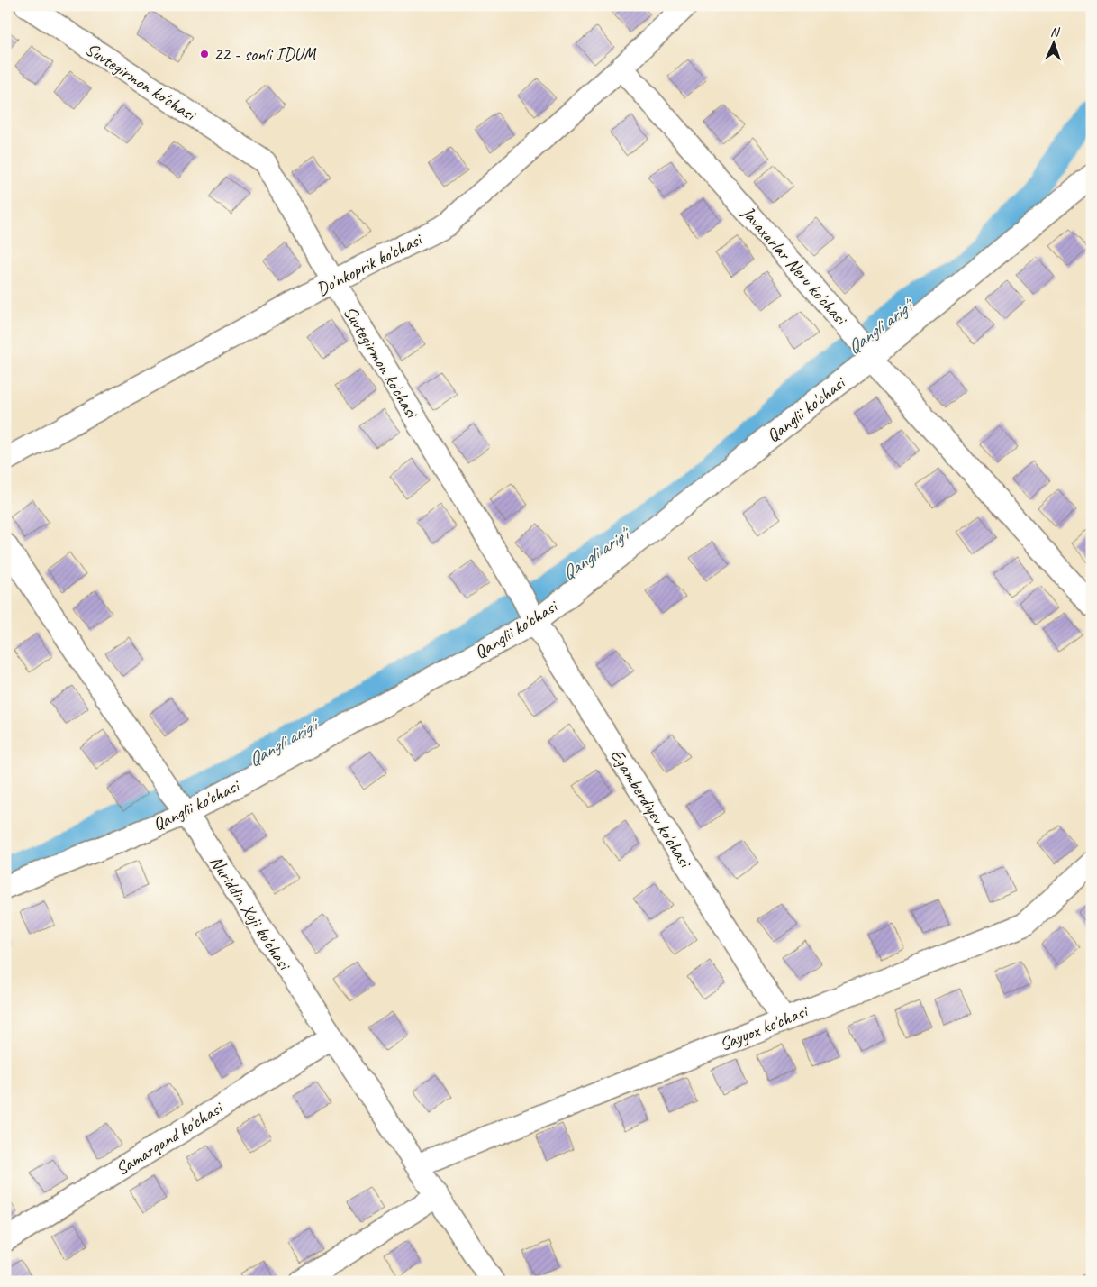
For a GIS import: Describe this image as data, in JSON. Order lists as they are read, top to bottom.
{
  "streets": {
    "street": [
      "Suvtegirmon ko'chasi",
      "Do'nkoprik ko'chasi",
      "Javaxarlar Neru ko'chasi",
      "Qanglii ko'chasi",
      "Egamberdiyev ko'chasi",
      "Nuriddin Xoji ko'chasi",
      "Sayyox ko'chasi",
      "Samarqand ko'chasi"
    ]
  },
  "crossings": [
    ["Suvtegirmon ko'chasi", "Do'nkoprik ko'chasi"],
    ["Suvtegirmon ko'chasi", "Qanglii ko'chasi"],
    ["Suvtegirmon ko'chasi", "Egamberdiyev ko'chasi"],
    ["Do'nkoprik ko'chasi", "Javaxarlar Neru ko'chasi"],
    ["Javaxarlar Neru ko'chasi", "Qanglii ko'chasi"],
    ["Qanglii ko'chasi", "Egamberdiyev ko'chasi"],
    ["Qanglii ko'chasi", "Nuriddin Xoji ko'chasi"],
    ["Egamberdiyev ko'chasi", "Sayyox ko'chasi"],
    ["Nuriddin Xoji ko'chasi", "Sayyox ko'chasi"],
    ["Nuriddin Xoji ko'chasi", "Samarqand ko'chasi"]
  ],
  "water": ["Qangli arig'i"],
  "places": ["22 - sonli IDUM"],
  "north": "top"
}
